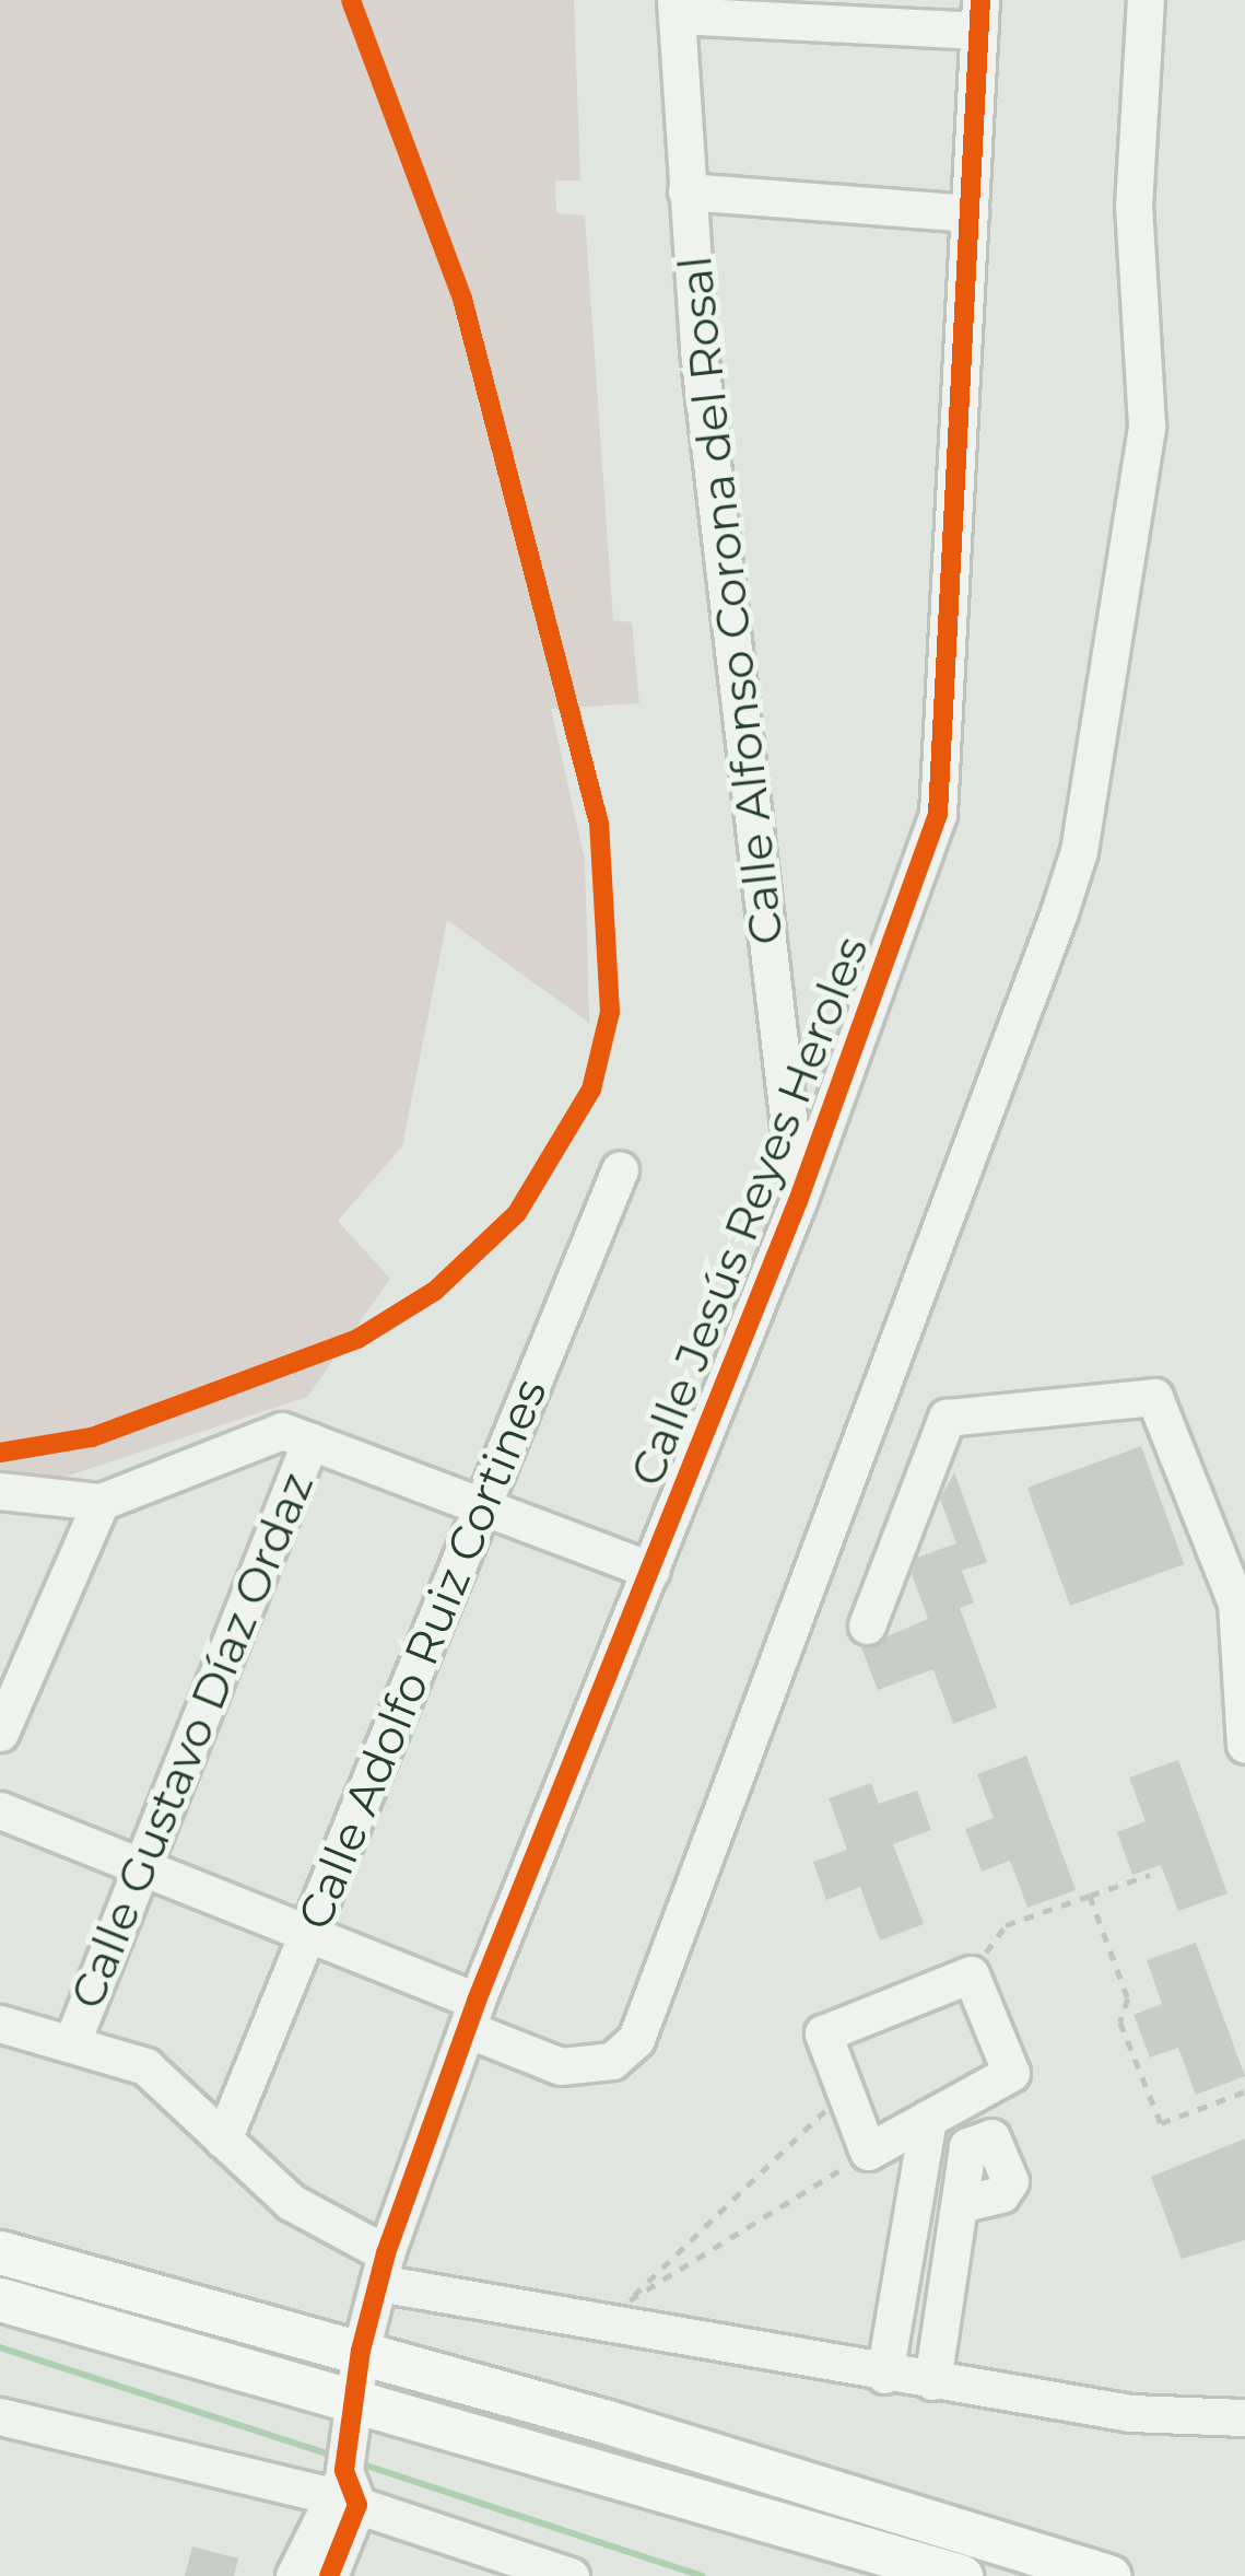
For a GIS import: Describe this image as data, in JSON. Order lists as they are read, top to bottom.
{
  "streets": {
    "street": [
      "Calle Alfonso Corona del Rosal",
      "Calle Jesús Reyes Heroles",
      "Calle Adolfo Ruiz Cortines",
      "Calle Gustavo Díaz Ordaz"
    ]
  },
  "crossings": [
    ["Calle Alfonso Corona del Rosal", "Calle Jesús Reyes Heroles"]
  ]
}
